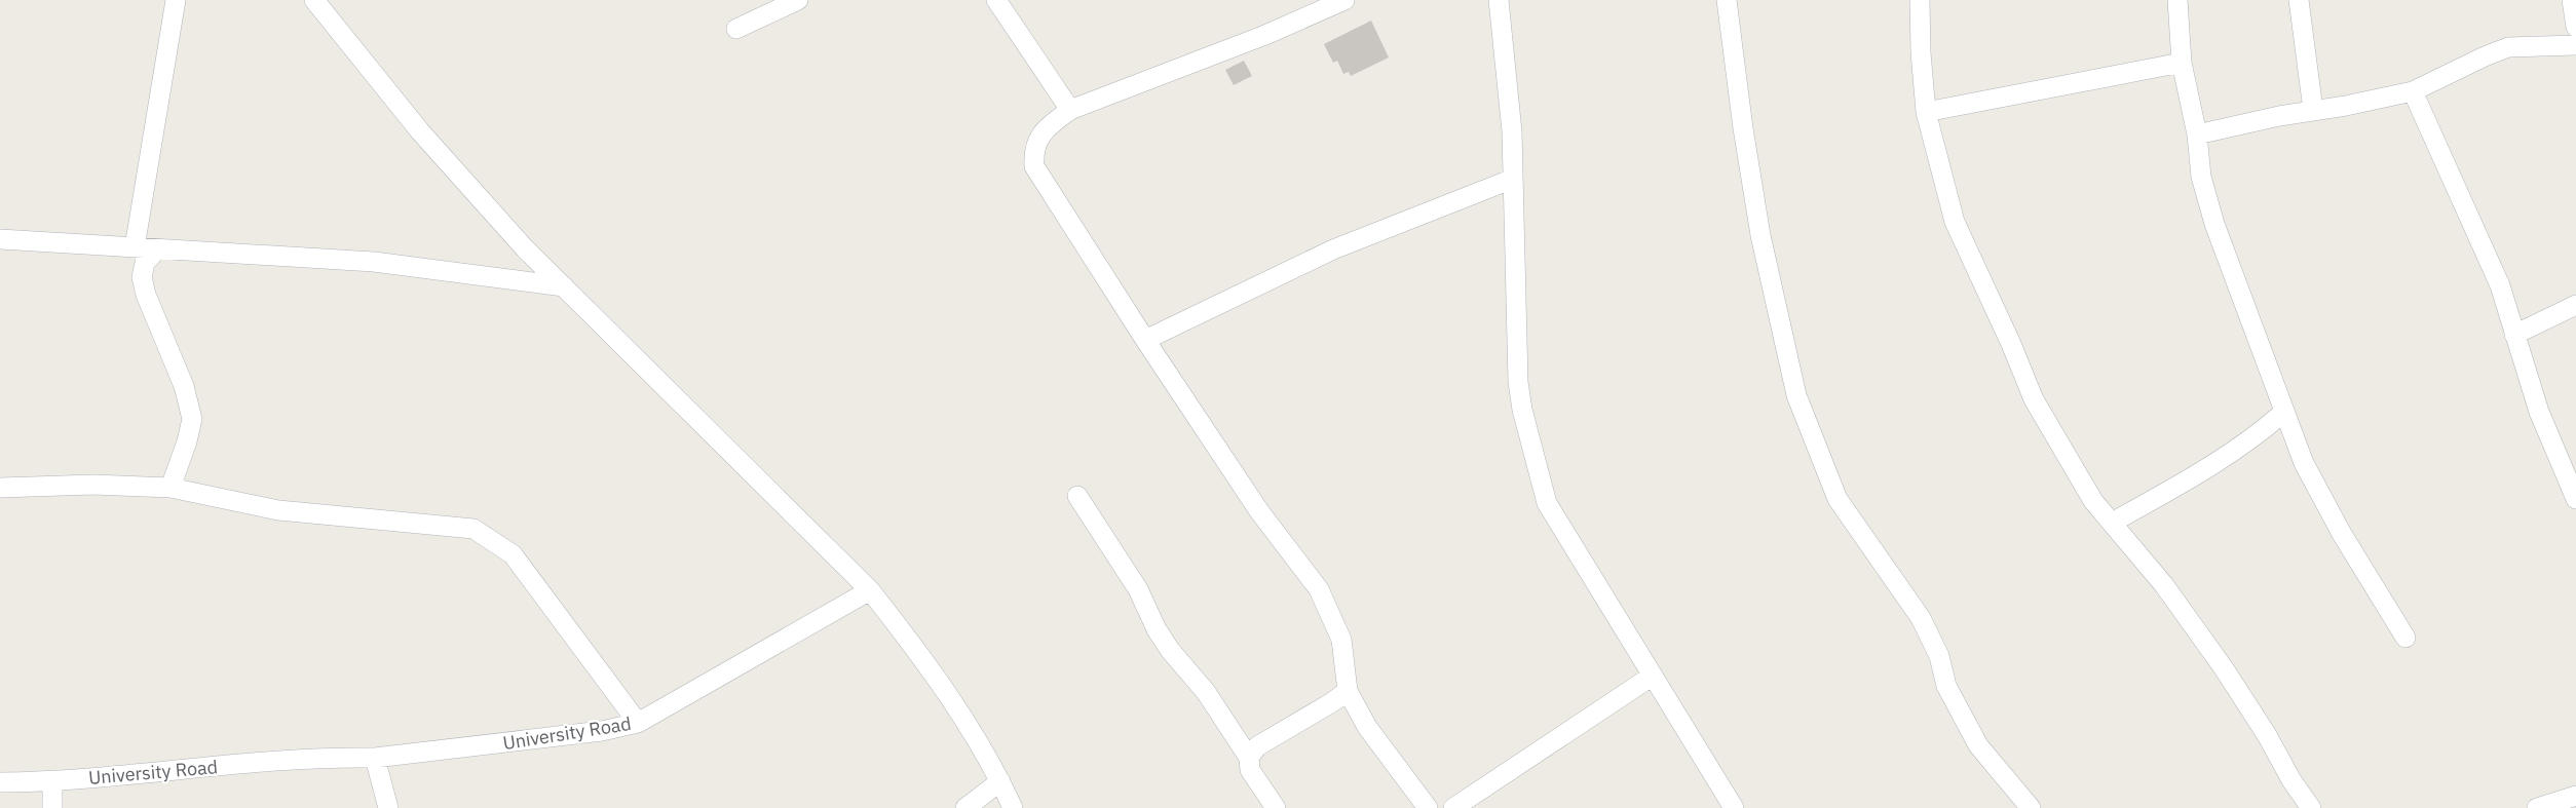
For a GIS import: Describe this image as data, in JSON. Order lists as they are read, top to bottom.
{
  "streets": {
    "street": ["University Road"]
  }
}
